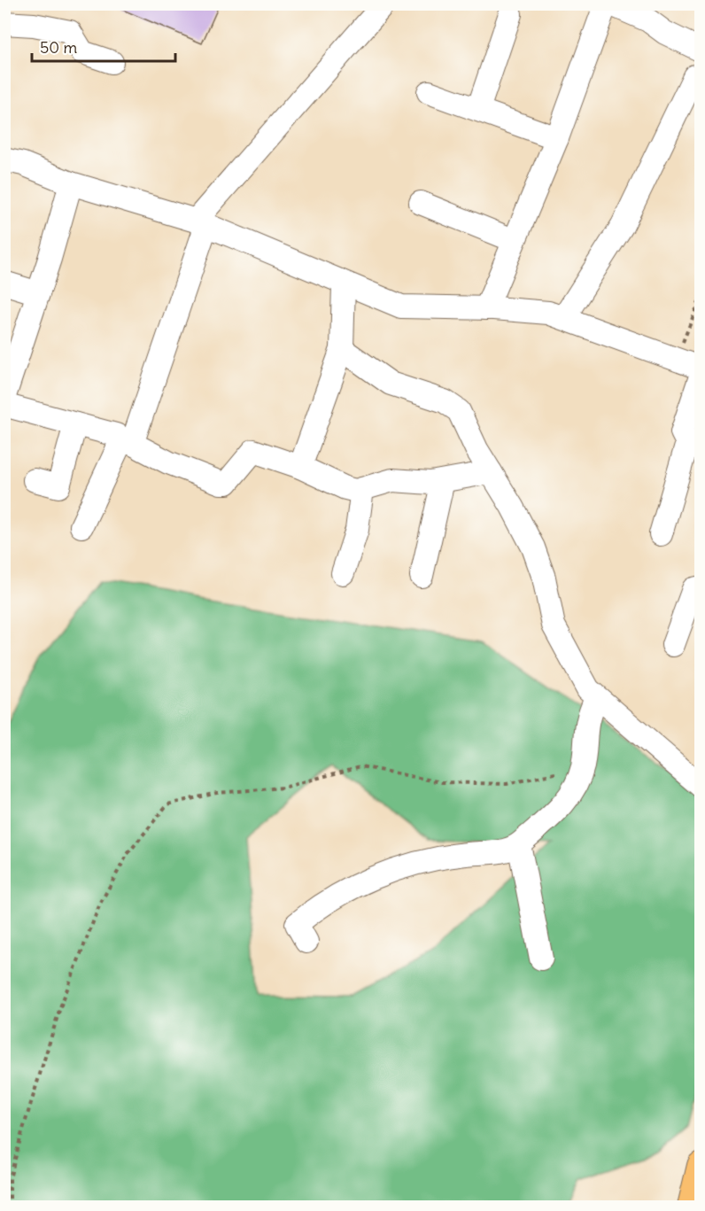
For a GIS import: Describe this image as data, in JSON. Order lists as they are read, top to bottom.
{
  "scale_bar": "50 m"
}
